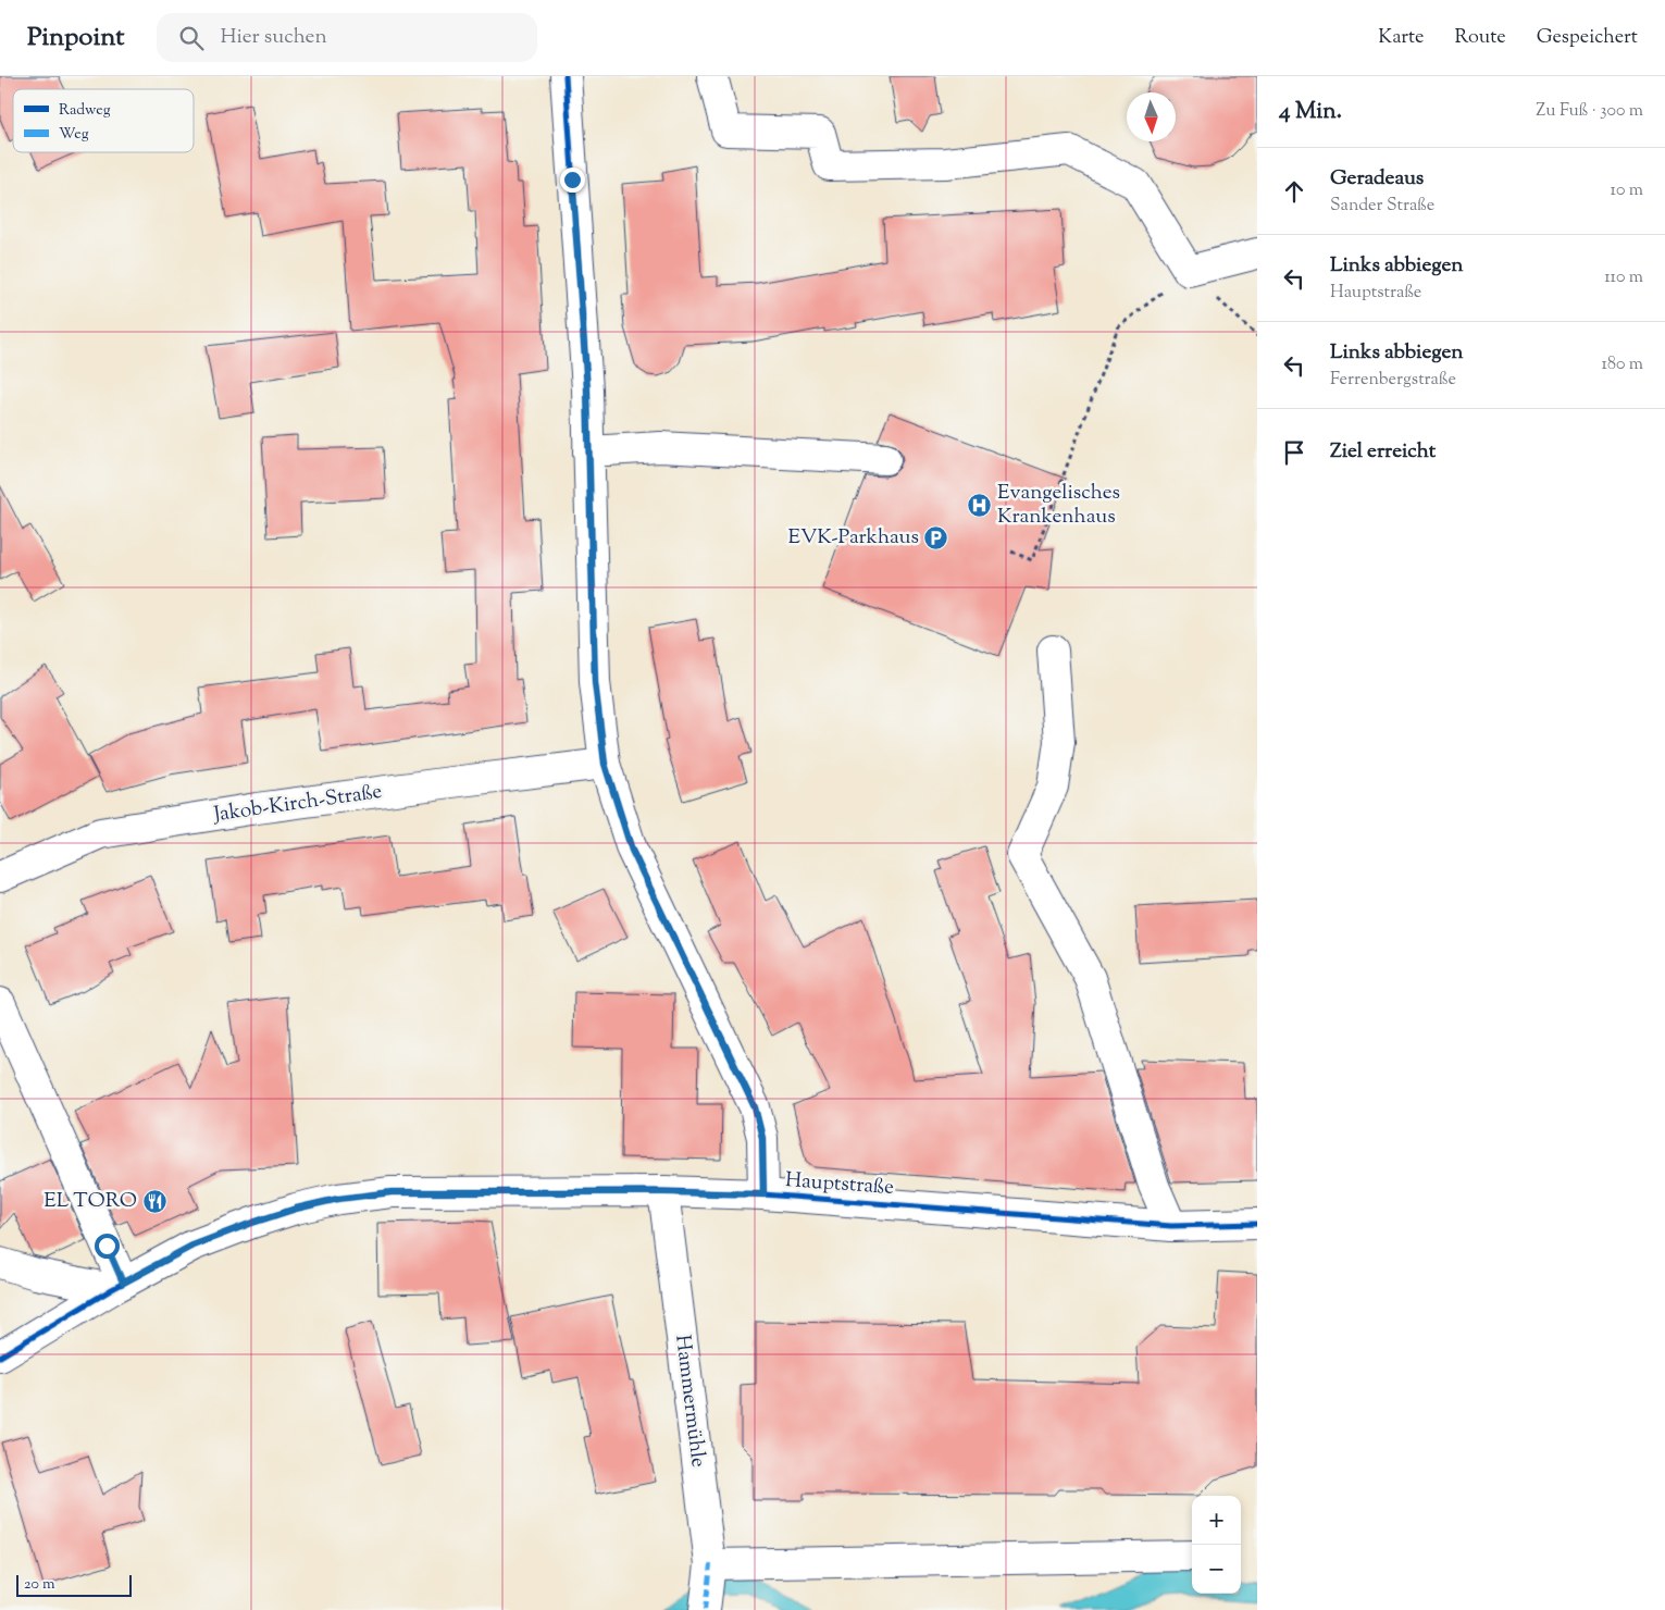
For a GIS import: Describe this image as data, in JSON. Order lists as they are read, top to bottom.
{
  "streets": {
    "street": ["Jakob-Kirch-Straße", "Hauptstraße", "Hammermühle"]
  },
  "crossings": [
    ["Hauptstraße", "Hammermühle"]
  ],
  "places": {
    "hospital": ["Evangelisches Krankenhaus"],
    "parking": ["EVK-Parkhaus"],
    "restaurant": ["EL TORO"]
  },
  "legend": ["Radweg", "Weg"],
  "scale_bar": "20 m",
  "north": "bottom",
  "page": {
    "header": "Pinpoint",
    "search": "Hier suchen",
    "nav": ["Karte", "Route", "Gespeichert"],
    "heading": ["4 Min.", "Zu Fuß · 300 m"],
    "list": [
      ["Geradeaus", "Sander Straße", "10 m"],
      ["Links abbiegen", "Hauptstraße", "110 m"],
      ["Links abbiegen", "Ferrenbergstraße", "180 m"],
      "Ziel erreicht"
    ],
    "map_buttons": ["+", "−"],
    "scale": "20 m"
  }
}
